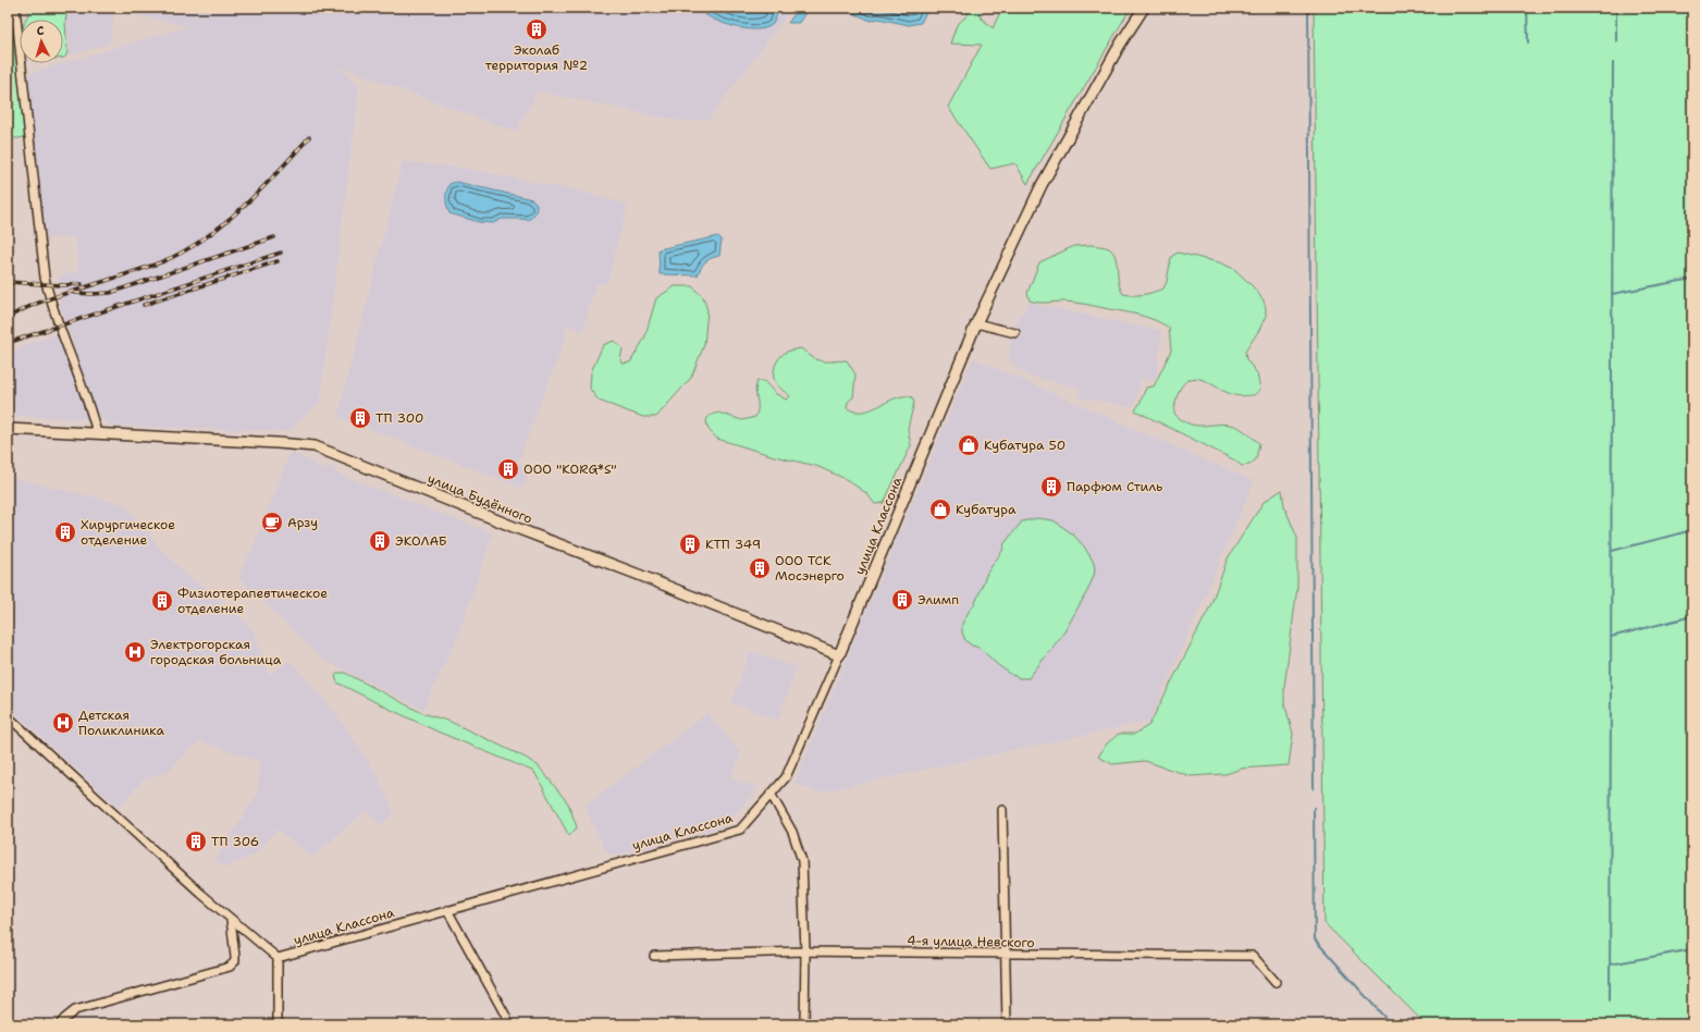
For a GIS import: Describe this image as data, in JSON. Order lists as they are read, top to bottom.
{
  "streets": {
    "street": ["улица Будённого", "улица Классона", "4-я улица Невского"]
  },
  "crossings": [
    ["улица Будённого", "улица Классона"]
  ],
  "places": {
    "building": [
      "Эколаб территория №2",
      "ТП 300",
      "ООО \"KORG*S\"",
      "Парфюм Стиль",
      "Хирургическое отделение",
      "ЭКОЛАБ",
      "КТП 349",
      "ООО ТСК Мосэнерго",
      "Элимп",
      "Физиотерапевтическое отделение",
      "ТП 306"
    ],
    "shop": ["Кубатура 50", "Кубатура"],
    "cafe": ["Арзу"],
    "hospital": ["Электрогорская городская больница", "Детская Поликлиника"]
  },
  "north": "top"
}
